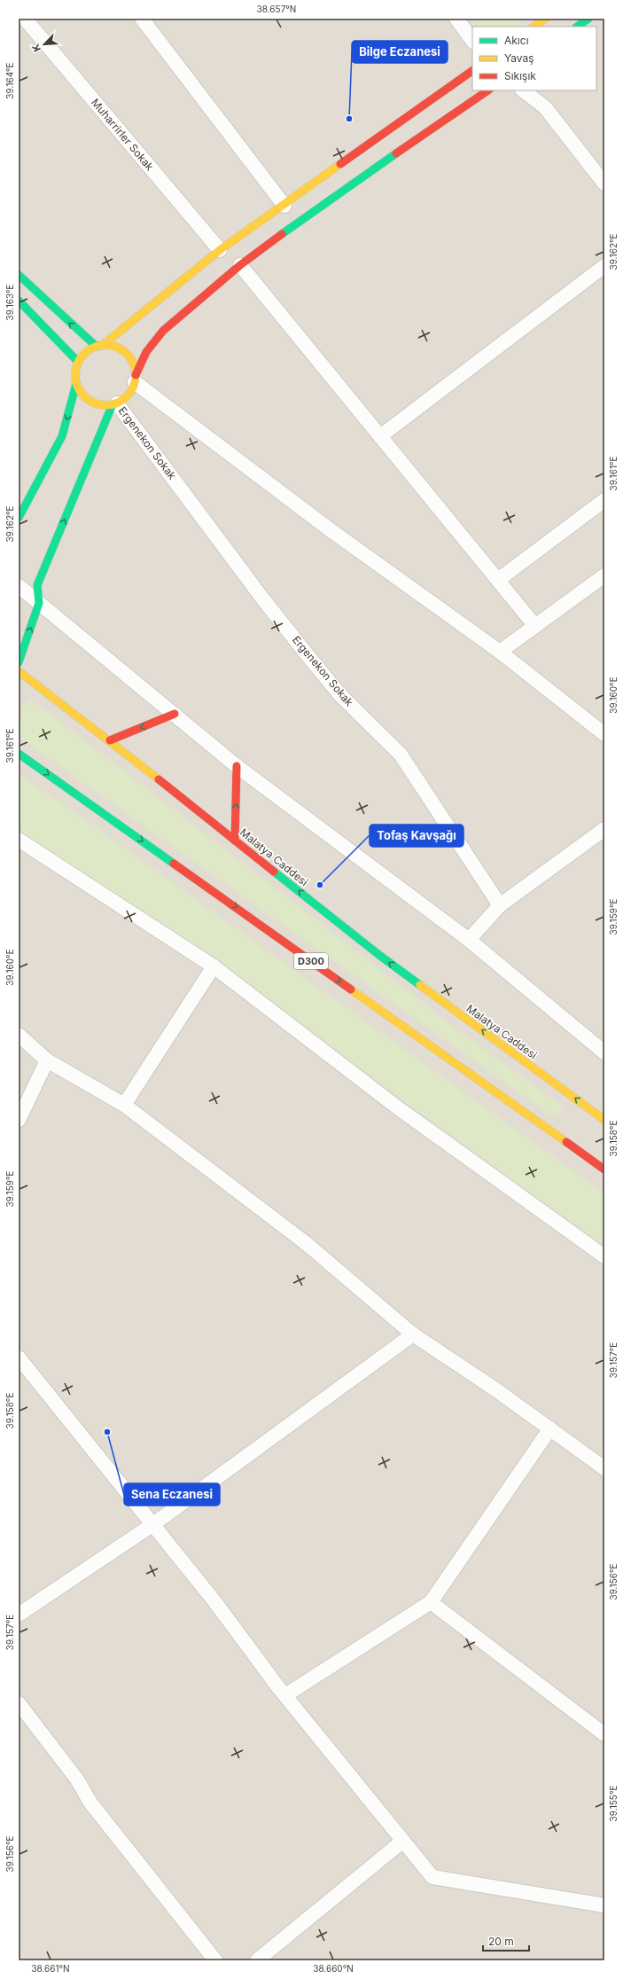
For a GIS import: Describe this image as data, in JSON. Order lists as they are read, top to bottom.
{
  "streets": {
    "main road": ["Malatya Caddesi", "D300"],
    "street": ["Muharrirler Sokak", "Ergenekon Sokak"]
  },
  "places": ["Bilge Eczanesi", "Tofaş Kavşağı", "Sena Eczanesi"],
  "legend": ["Akıcı", "Yavaş", "Sıkışık"],
  "scale_bar": "20 m",
  "north": "bottom left",
  "coordinates": [
    "38.657°N",
    "39.164°E",
    "39.162°E",
    "39.163°E",
    "39.161°E",
    "39.160°E",
    "39.159°E",
    "39.158°E",
    "39.157°E",
    "39.156°E",
    "39.155°E",
    "38.661°N",
    "38.660°N"
  ]
}
